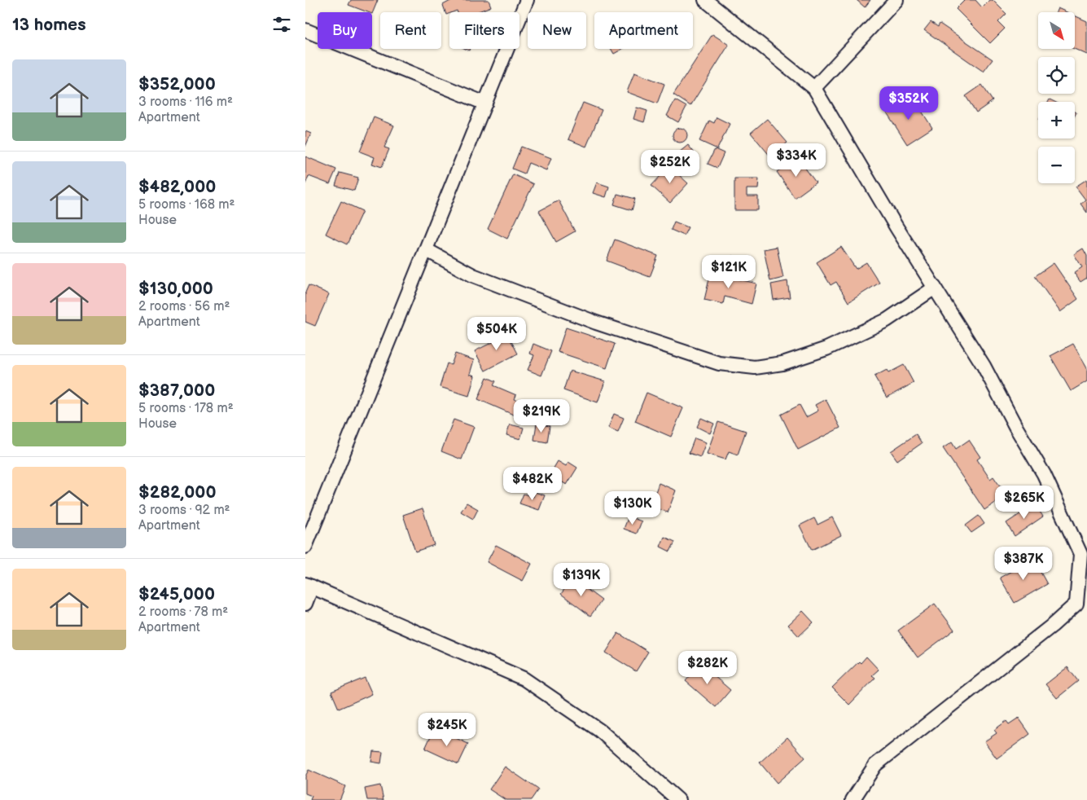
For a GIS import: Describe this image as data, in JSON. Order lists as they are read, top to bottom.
{
  "north": "bottom right",
  "page": {
    "heading": "13 homes",
    "map_buttons": ["+", "−"],
    "chip": [
      "Buy",
      "Rent",
      "Filters",
      "New",
      "Apartment"
    ],
    "list": [
      {
        "name": "$352,000",
        "note": "3 rooms · 116 m² · Apartment"
      },
      {
        "name": "$482,000",
        "note": "5 rooms · 168 m² · House"
      },
      {
        "name": "$130,000",
        "note": "2 rooms · 56 m² · Apartment"
      },
      {
        "name": "$387,000",
        "note": "5 rooms · 178 m² · House"
      },
      {
        "name": "$282,000",
        "note": "3 rooms · 92 m² · Apartment"
      },
      {
        "name": "$245,000",
        "note": "2 rooms · 78 m² · Apartment"
      }
    ],
    "price": [
      "$352K",
      "$334K",
      "$252K",
      "$121K",
      "$504K",
      "$219K",
      "$482K",
      "$265K",
      "$130K",
      "$387K",
      "$139K",
      "$282K",
      "$245K"
    ]
  }
}
